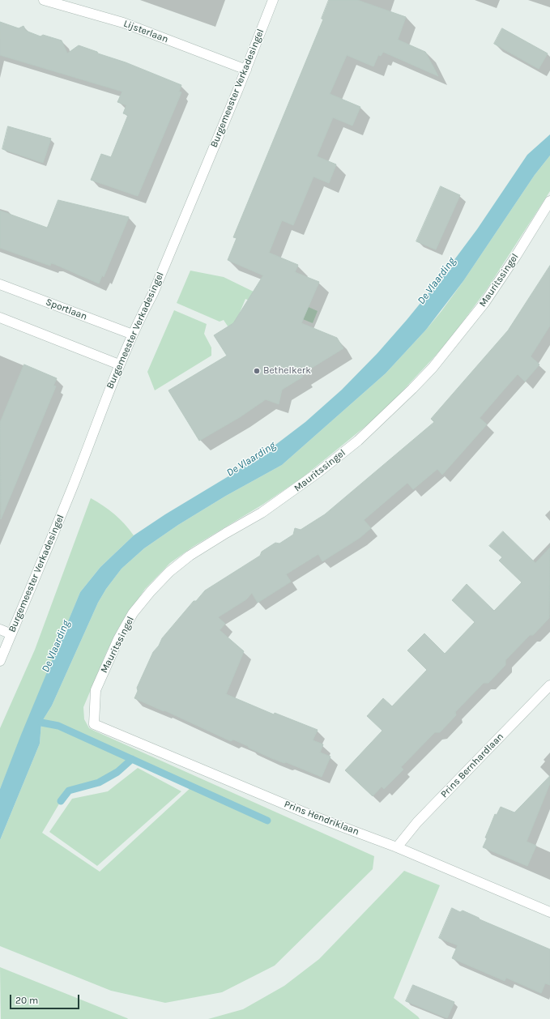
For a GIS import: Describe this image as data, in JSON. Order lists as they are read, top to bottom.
{
  "streets": {
    "street": [
      "Lijsterlaan",
      "Burgemeester Verkadesingel",
      "Mauritssingel",
      "Sportlaan",
      "Prins Bernhardlaan",
      "Prins Hendriklaan"
    ]
  },
  "crossings": [
    ["Lijsterlaan", "Burgemeester Verkadesingel"],
    ["Burgemeester Verkadesingel", "Sportlaan"],
    ["Mauritssingel", "Prins Hendriklaan"],
    ["Prins Bernhardlaan", "Prins Hendriklaan"]
  ],
  "water": ["De Vlaarding"],
  "places": ["Bethelkerk"],
  "scale_bar": "20 m"
}
